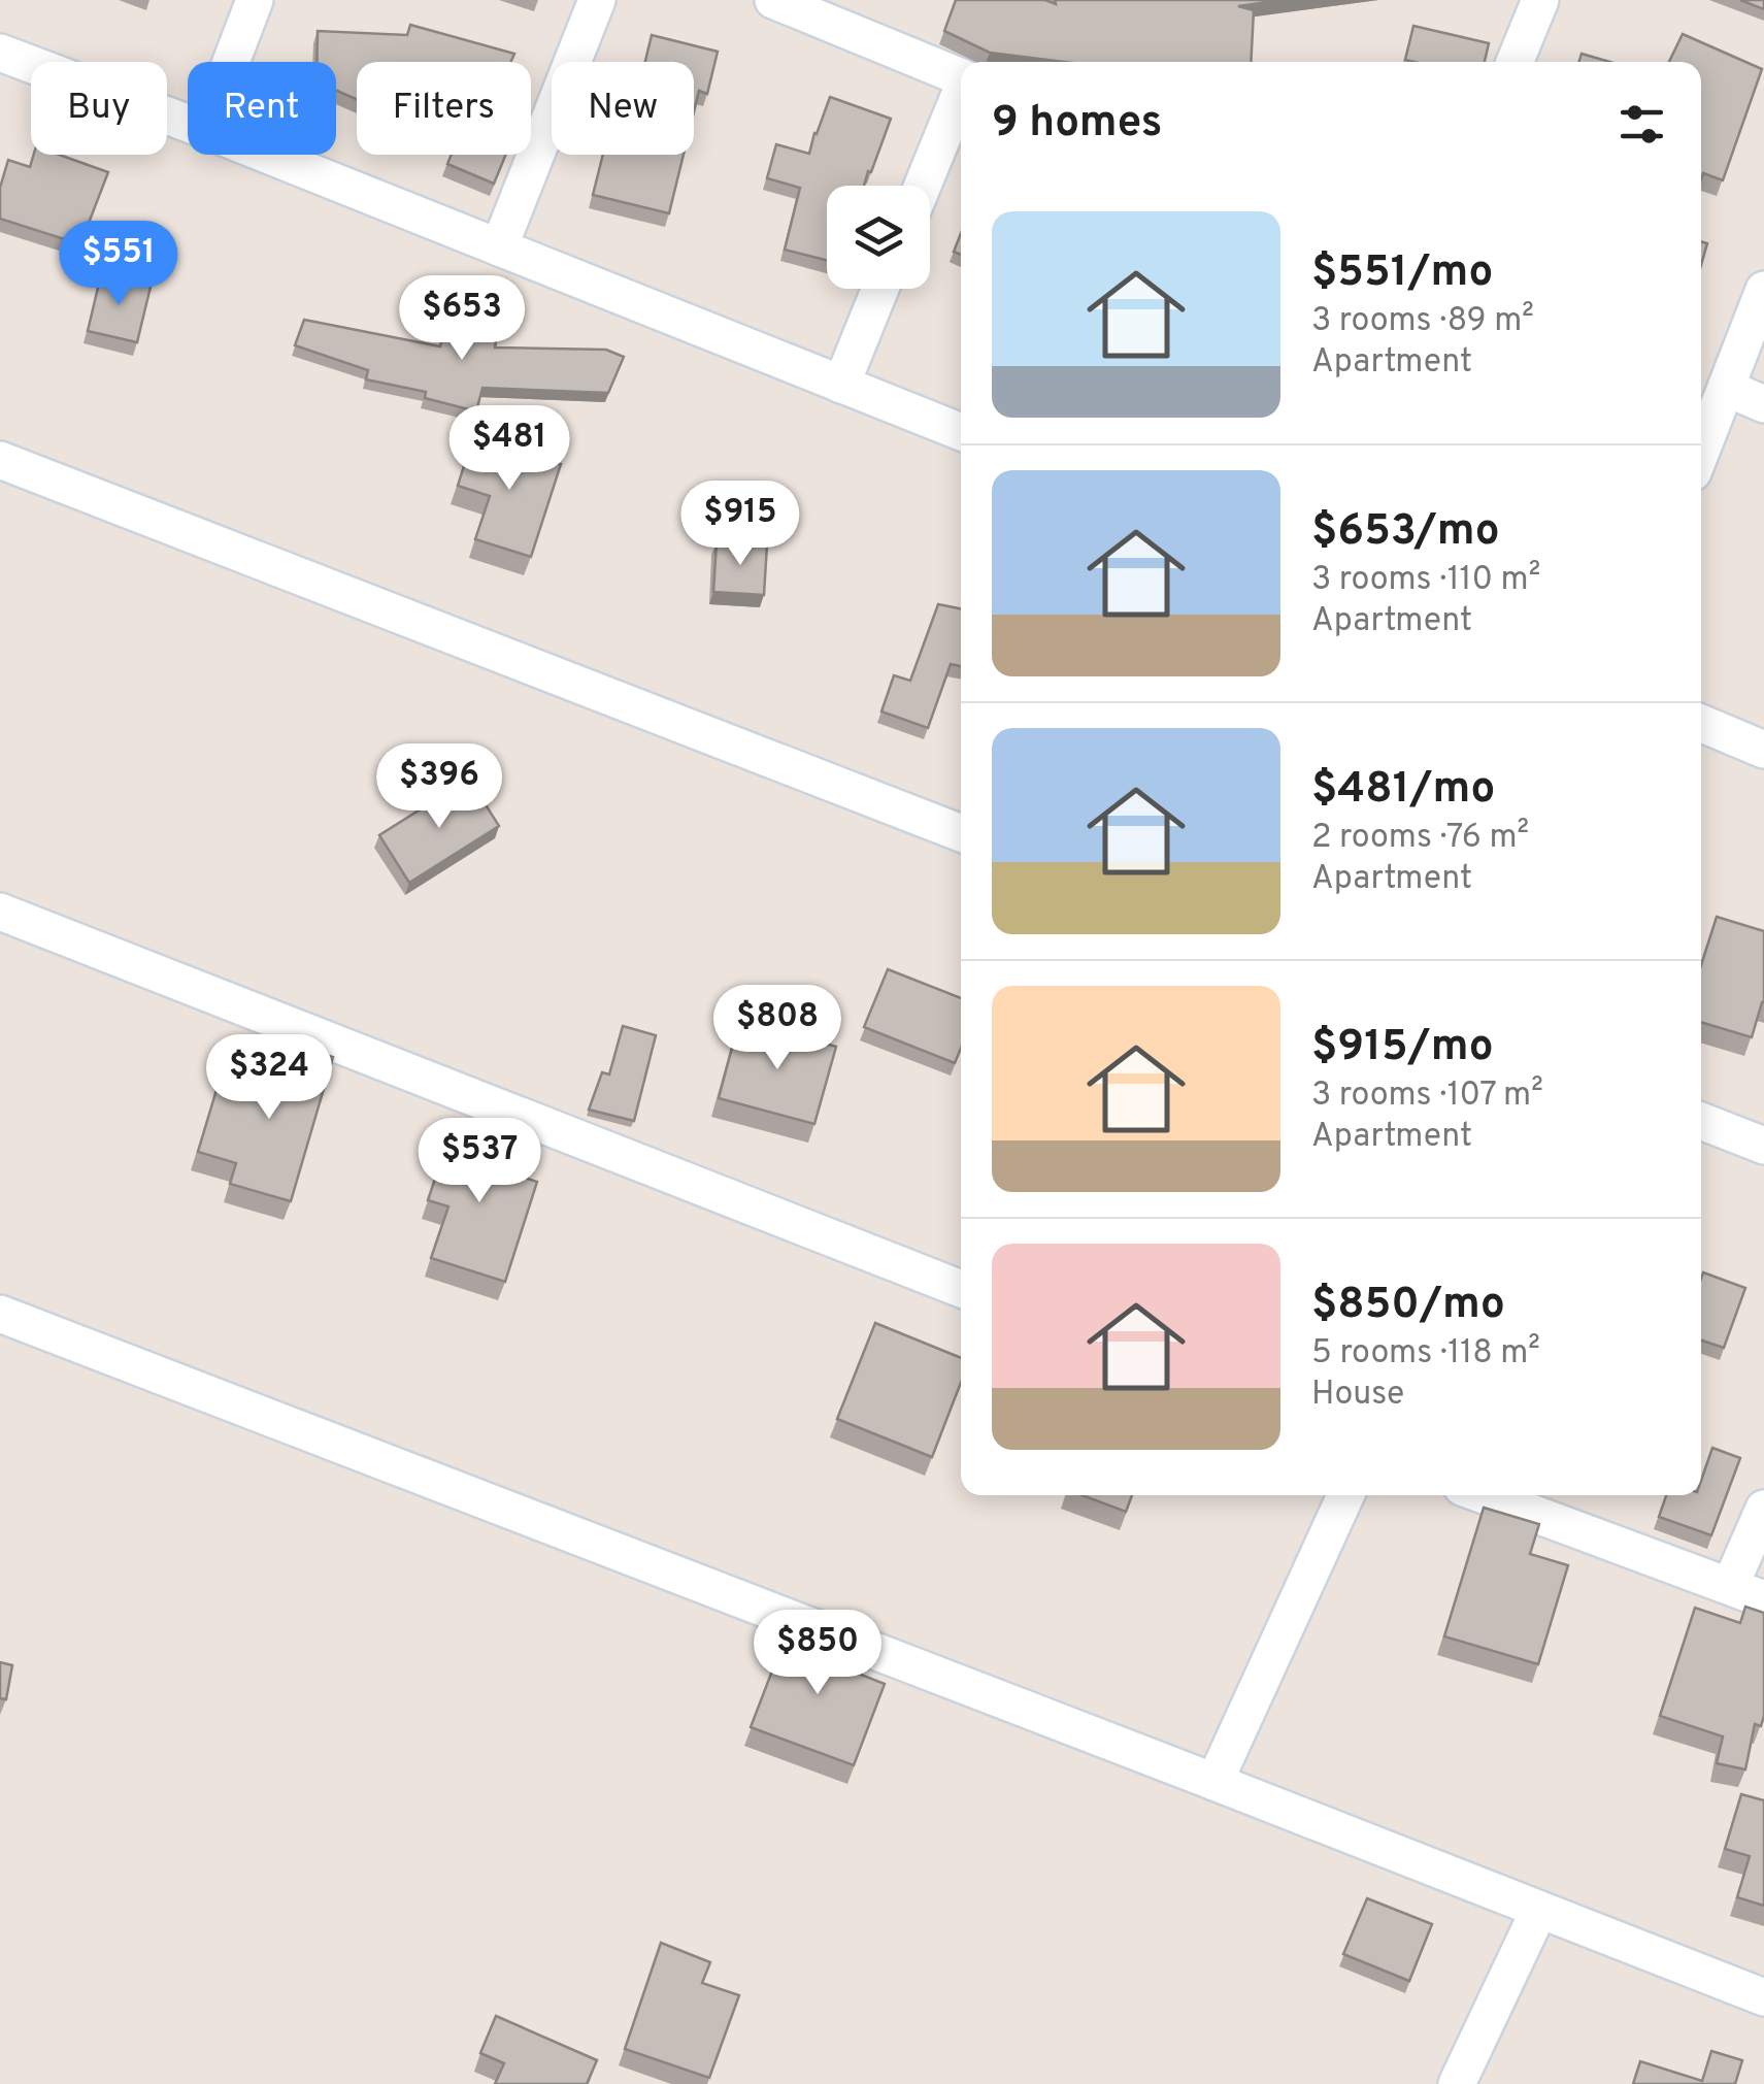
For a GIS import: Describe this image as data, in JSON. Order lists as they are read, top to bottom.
{
  "page": {
    "chip": [
      "Buy",
      "Rent",
      "Filters",
      "New"
    ],
    "heading": "9 homes",
    "list": [
      {
        "name": "$551/mo",
        "note": "3 rooms · 89 m² · Apartment"
      },
      {
        "name": "$653/mo",
        "note": "3 rooms · 110 m² · Apartment"
      },
      {
        "name": "$481/mo",
        "note": "2 rooms · 76 m² · Apartment"
      },
      {
        "name": "$915/mo",
        "note": "3 rooms · 107 m² · Apartment"
      },
      {
        "name": "$850/mo",
        "note": "5 rooms · 118 m² · House"
      }
    ],
    "price": [
      "$551",
      "$653",
      "$481",
      "$915",
      "$396",
      "$808",
      "$324",
      "$537",
      "$850"
    ]
  }
}
